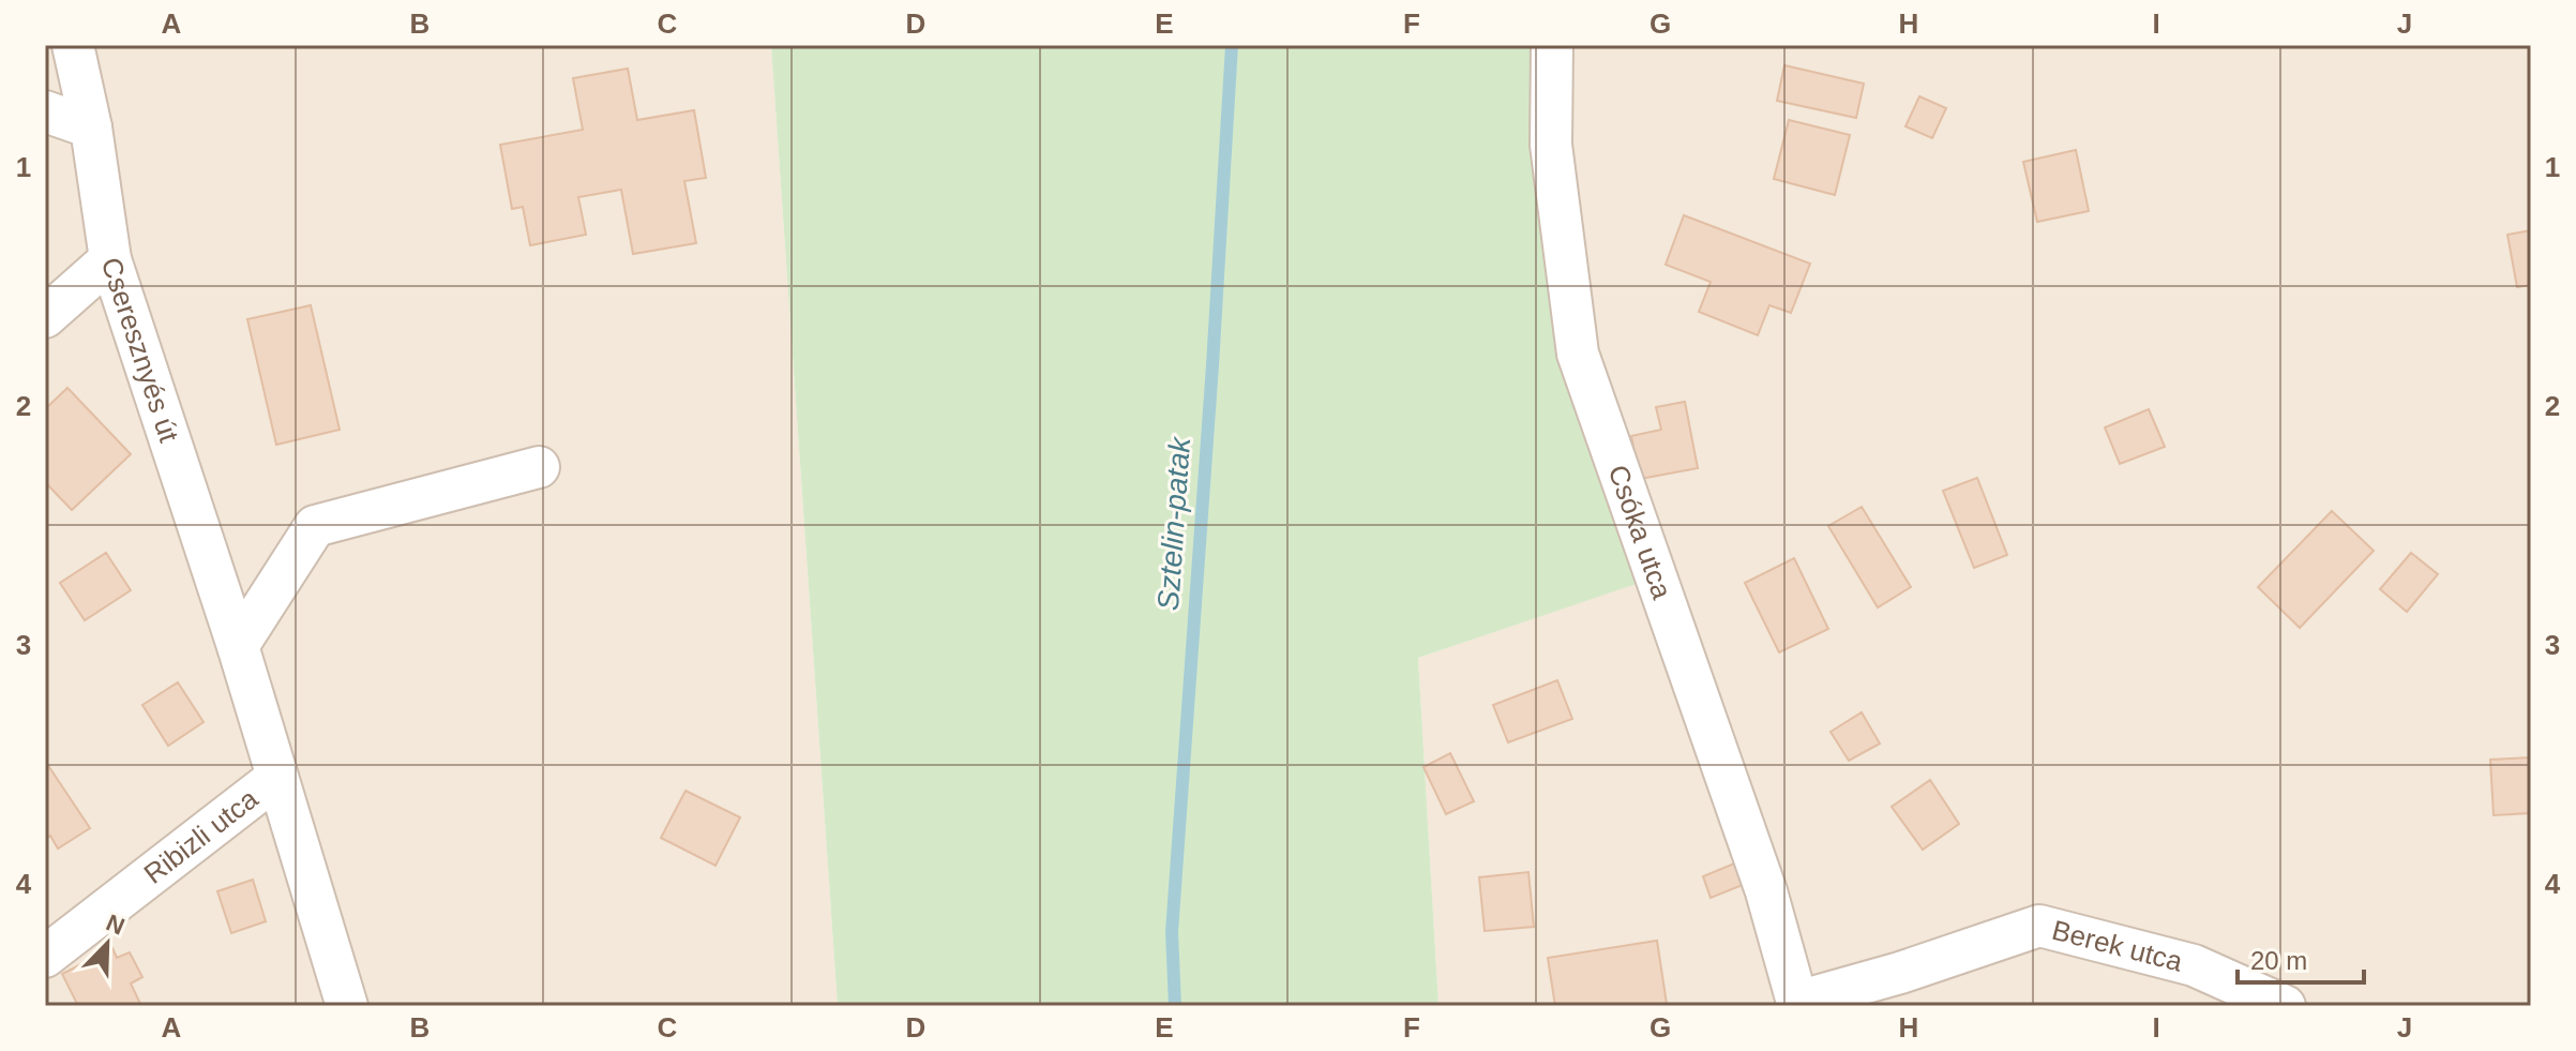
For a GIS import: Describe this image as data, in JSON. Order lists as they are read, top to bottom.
{
  "streets": {
    "street": [
      "Cseresznyés út",
      "Csóka utca",
      "Ribizli utca",
      "Berek utca"
    ]
  },
  "crossings": [
    ["Cseresznyés út", "Ribizli utca"],
    ["Csóka utca", "Berek utca"]
  ],
  "water": ["Sztelin-patak"],
  "scale_bar": "20 m",
  "north": "top right",
  "grid": {
    "columns": [
      "A",
      "B",
      "C",
      "D",
      "E",
      "F",
      "G",
      "H",
      "I",
      "J"
    ],
    "rows": [
      "1",
      "2",
      "3",
      "4"
    ]
  }
}
